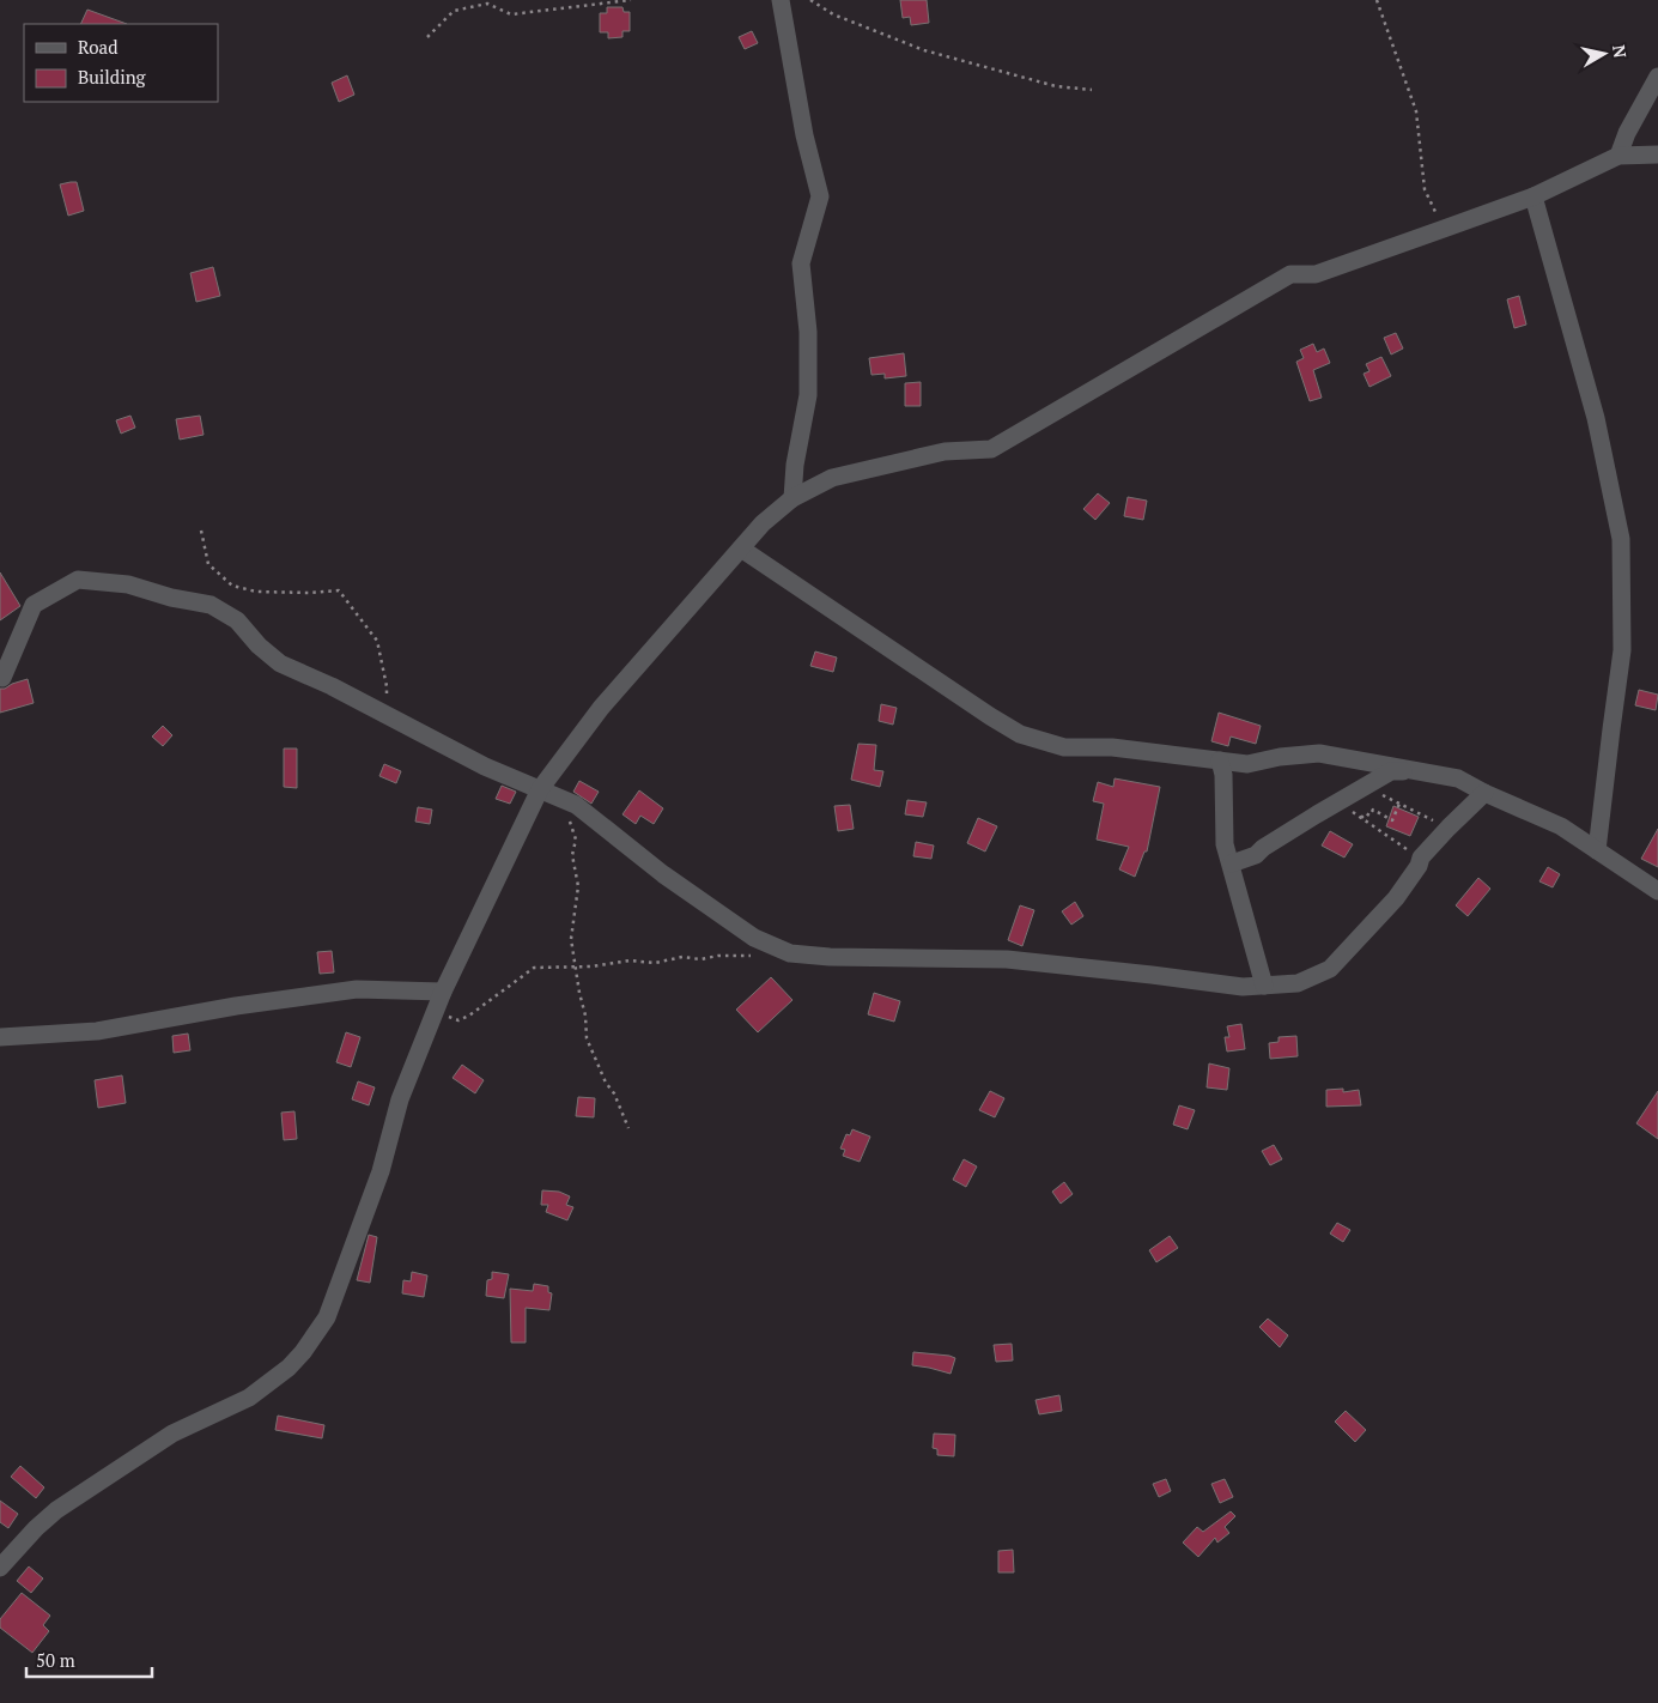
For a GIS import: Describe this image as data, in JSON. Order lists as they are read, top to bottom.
{
  "legend": ["Road", "Building"],
  "scale_bar": "50 m",
  "north": "right"
}
